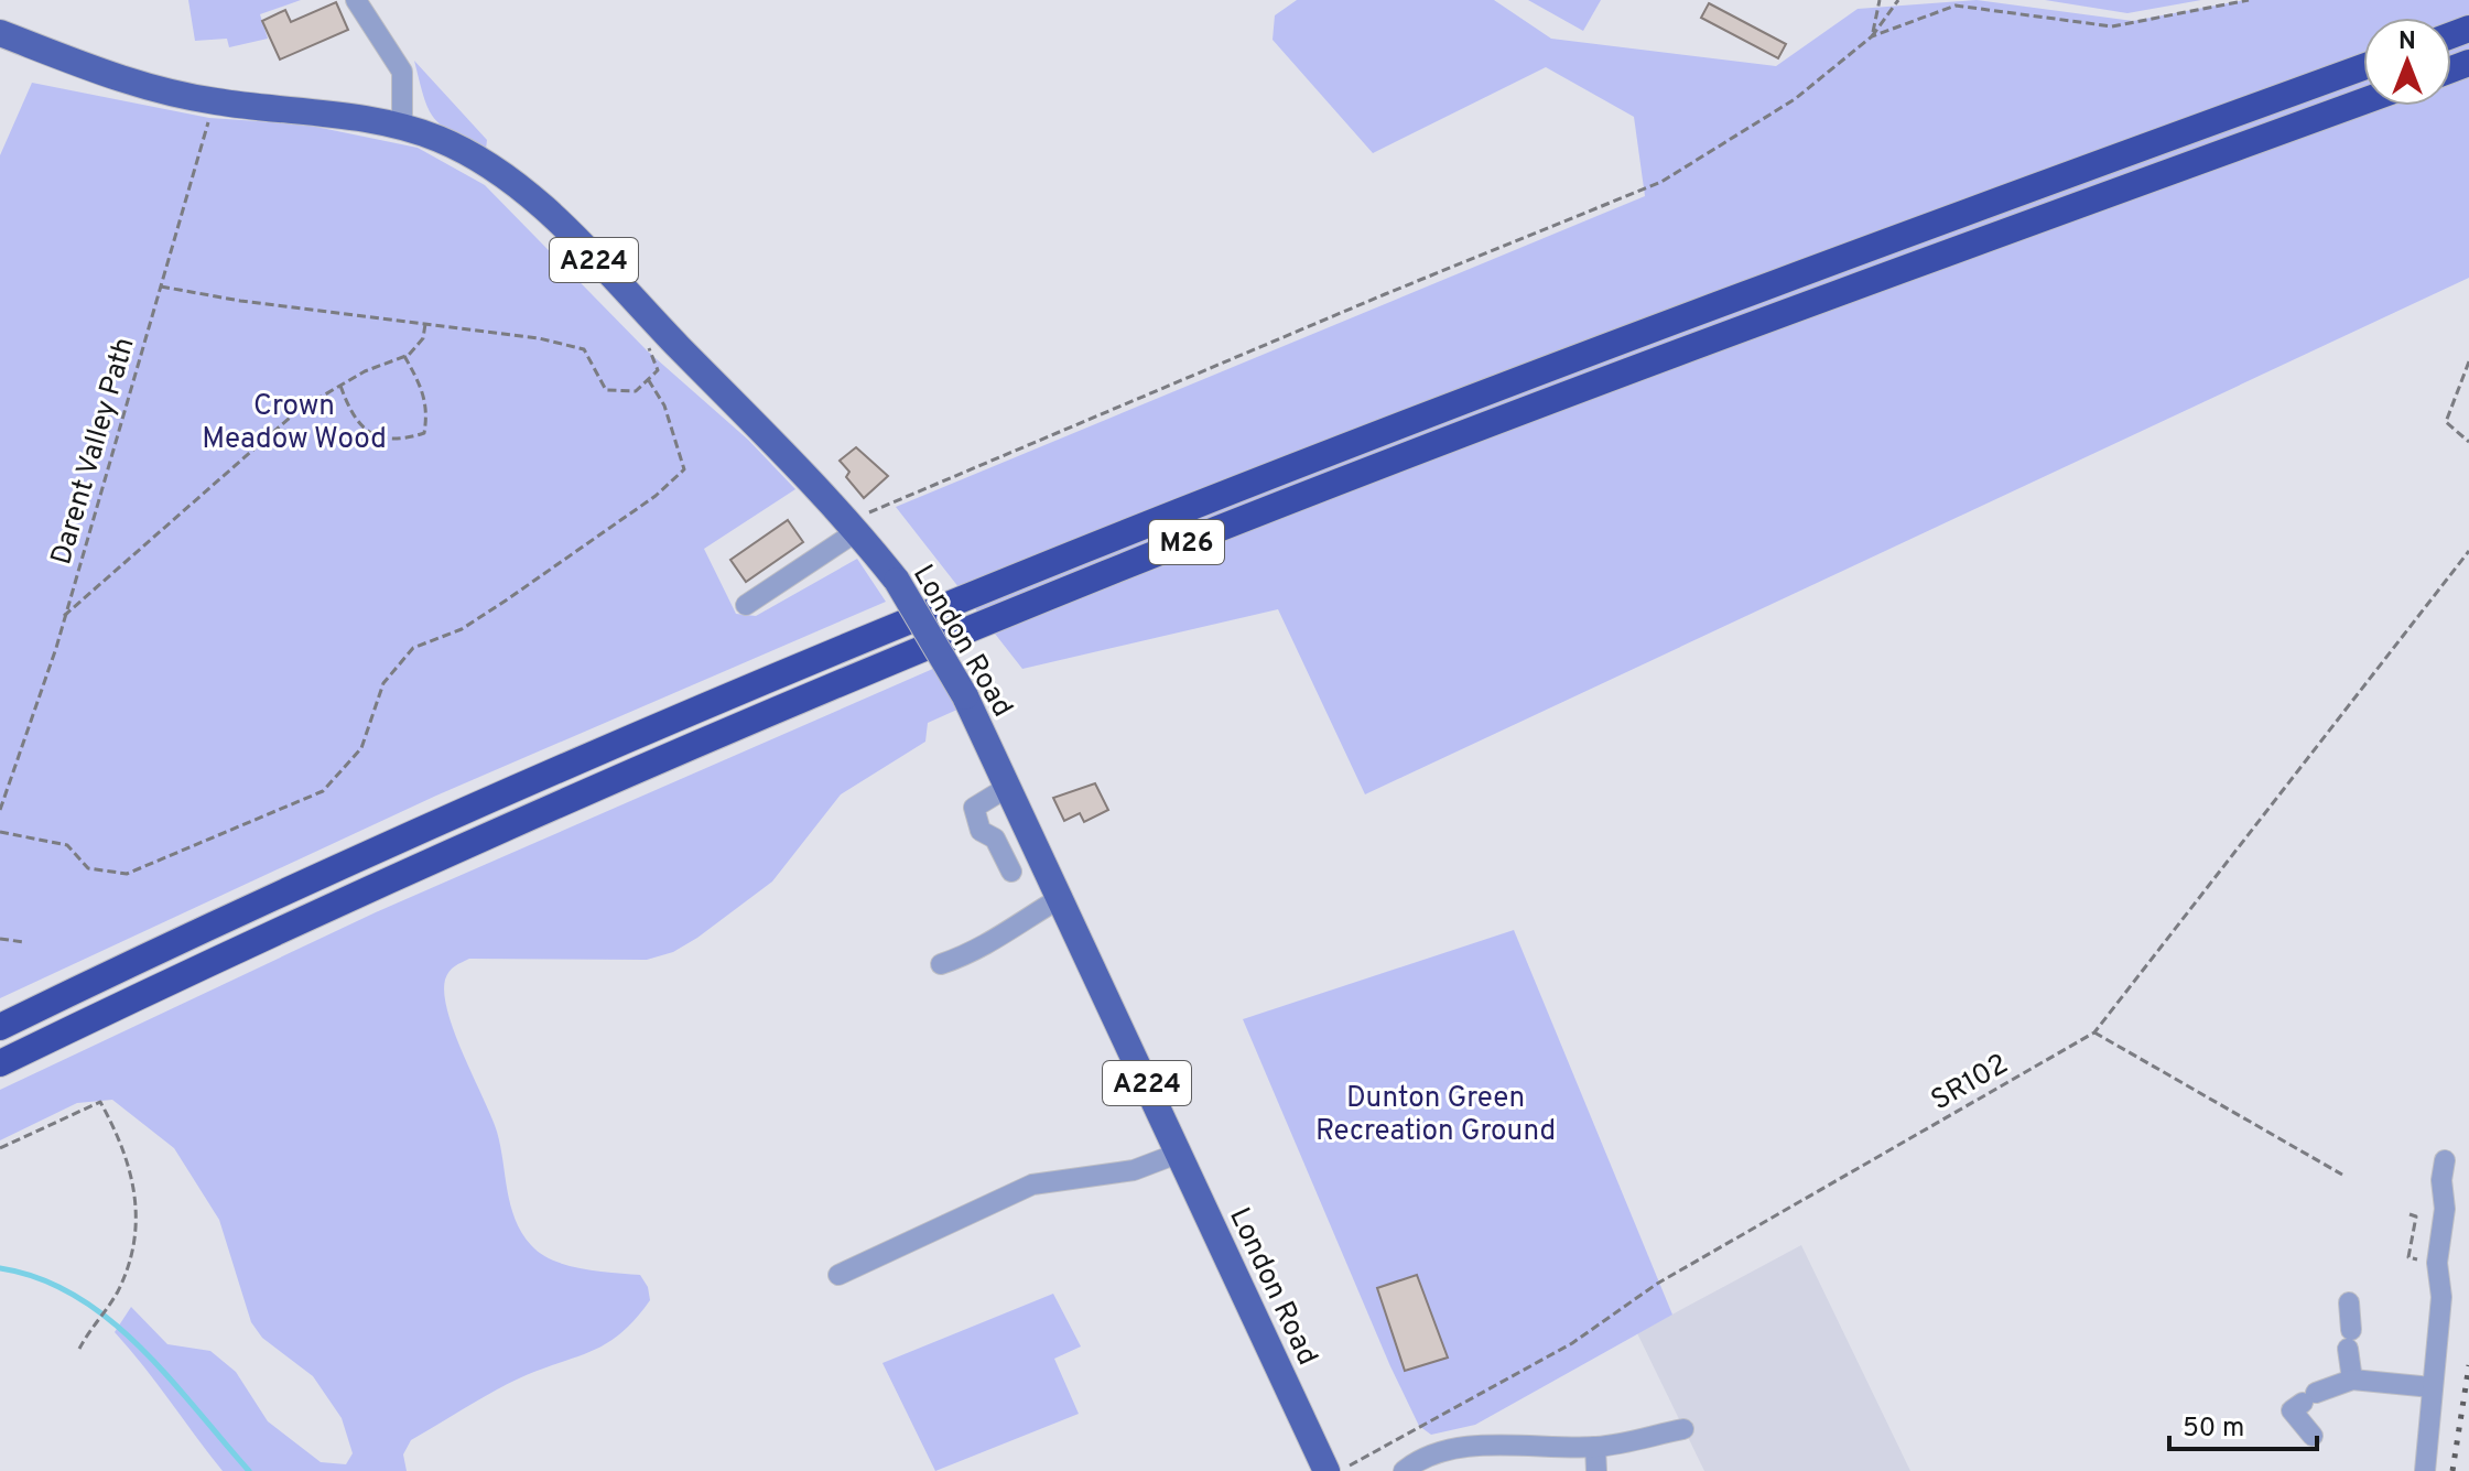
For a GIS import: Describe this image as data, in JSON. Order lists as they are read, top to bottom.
{
  "streets": {
    "highway": ["M26"],
    "main road": ["A224", "London Road"],
    "path": ["Darent Valley Path", "SR102"]
  },
  "crossings": [
    ["A224", "Darent Valley Path"],
    ["A224", "London Road"],
    ["London Road", "SR102"]
  ],
  "parks": ["Crown Meadow Wood", "Dunton Green Recreation Ground"],
  "scale_bar": "50 m",
  "north": "top"
}
